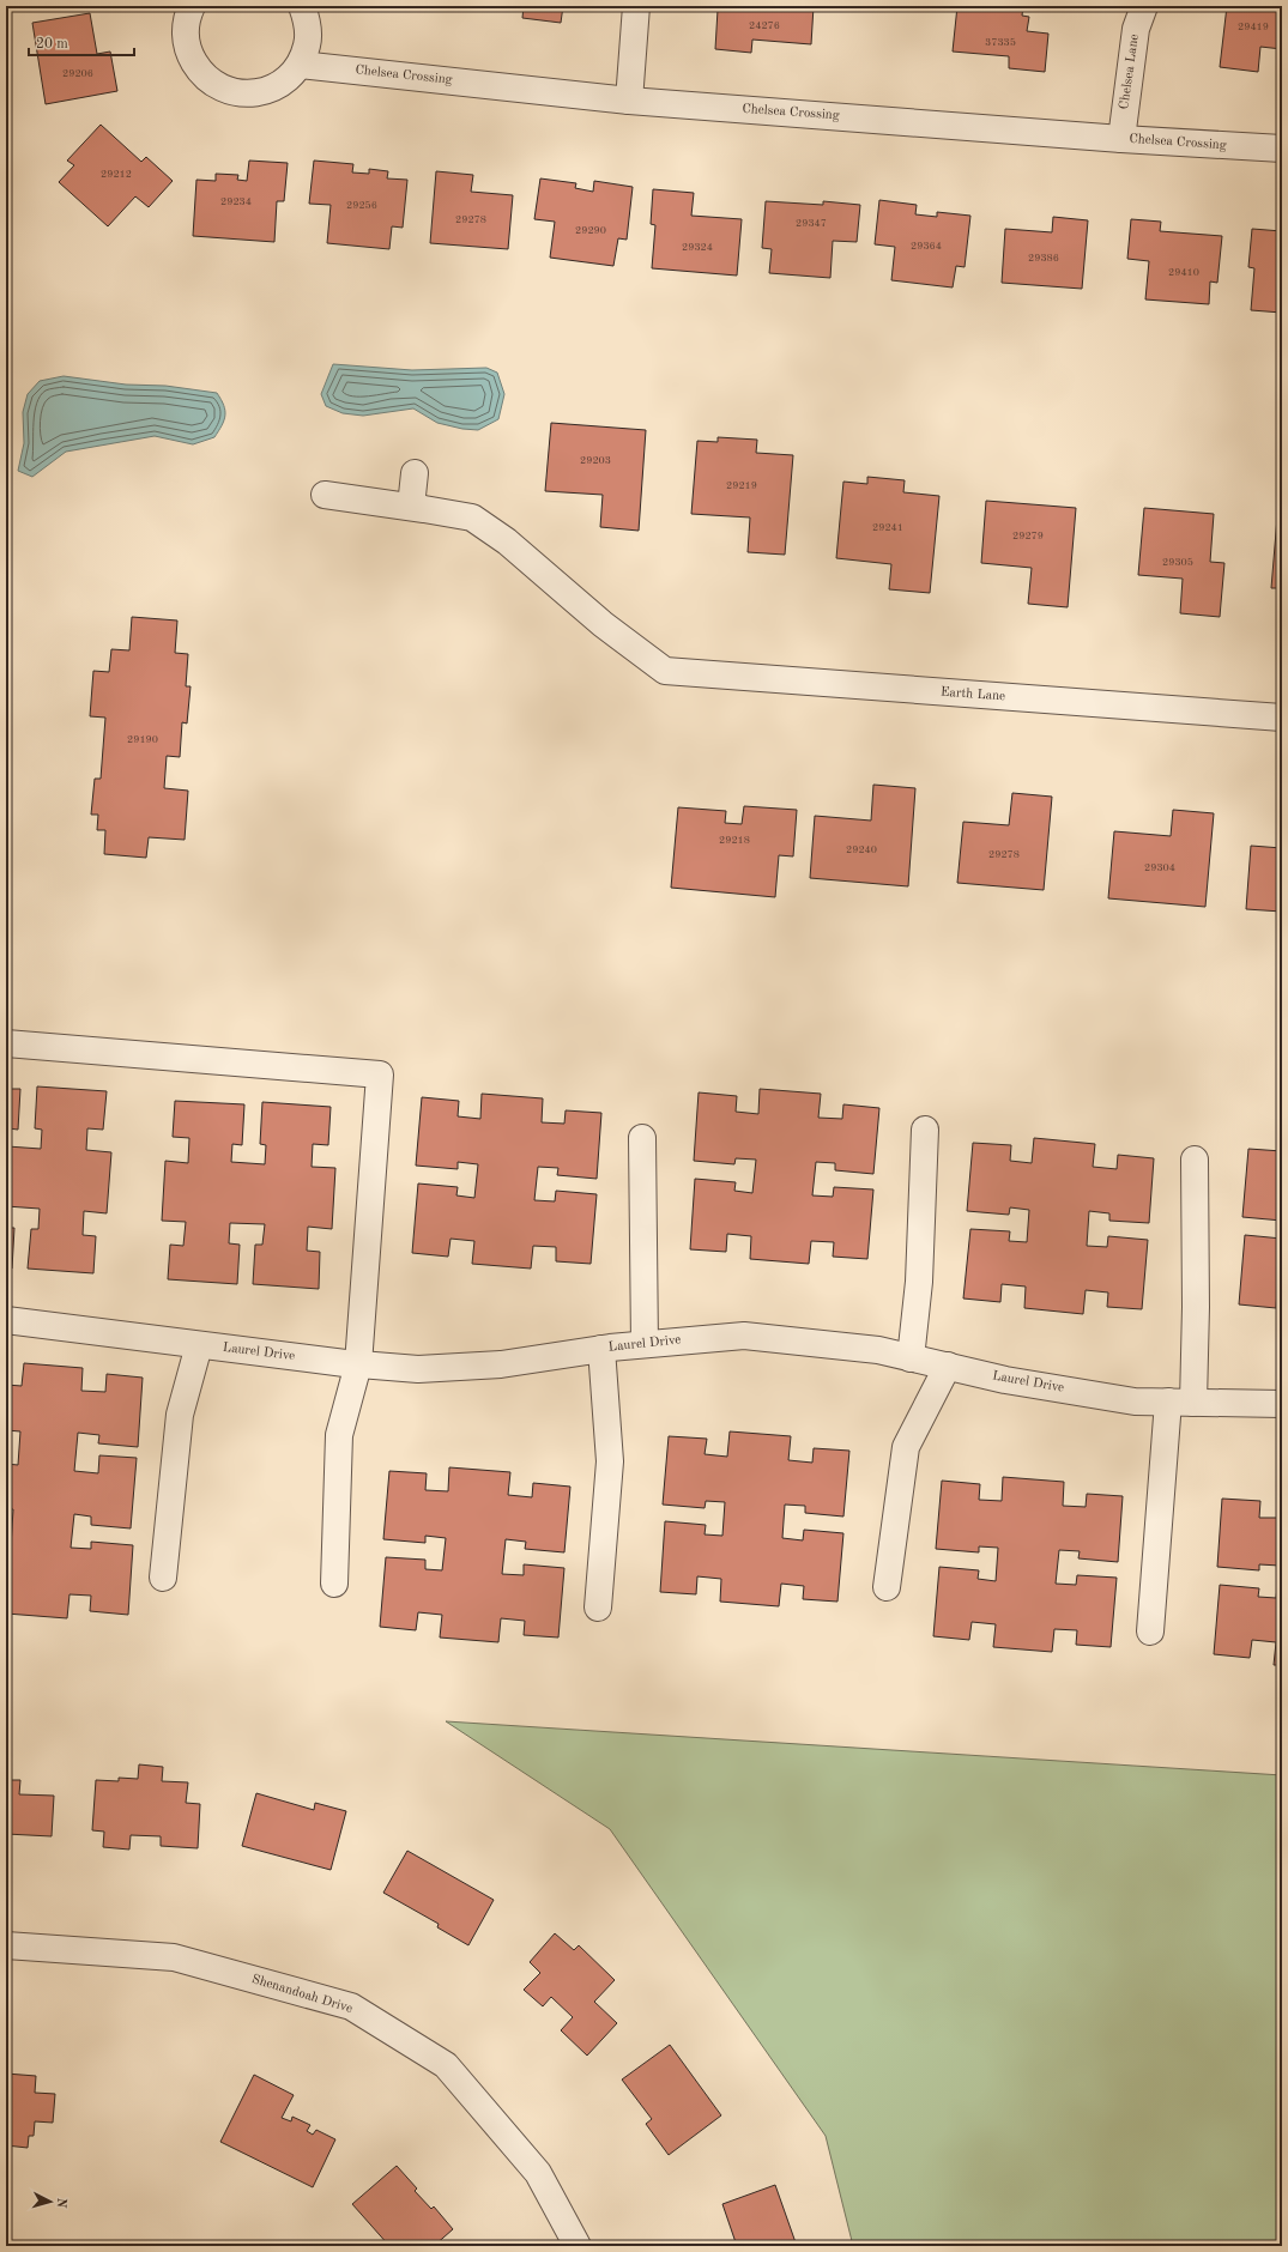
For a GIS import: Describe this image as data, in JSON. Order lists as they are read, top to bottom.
{
  "streets": {
    "street": [
      "Chelsea Lane",
      "Chelsea Crossing",
      "Earth Lane",
      "Laurel Drive",
      "Shenandoah Drive"
    ]
  },
  "crossings": [
    ["Chelsea Lane", "Chelsea Crossing"]
  ],
  "house_numbers": [
    "24276",
    "29419",
    "37335",
    "29206",
    "29212",
    "29234",
    "29256",
    "29278",
    "29347",
    "29290",
    "29364",
    "29324",
    "29386",
    "29410",
    "29203",
    "29219",
    "29241",
    "29279",
    "29305",
    "29190",
    "29218",
    "29240",
    "29278",
    "29304"
  ],
  "scale_bar": "20 m",
  "north": "right"
}
